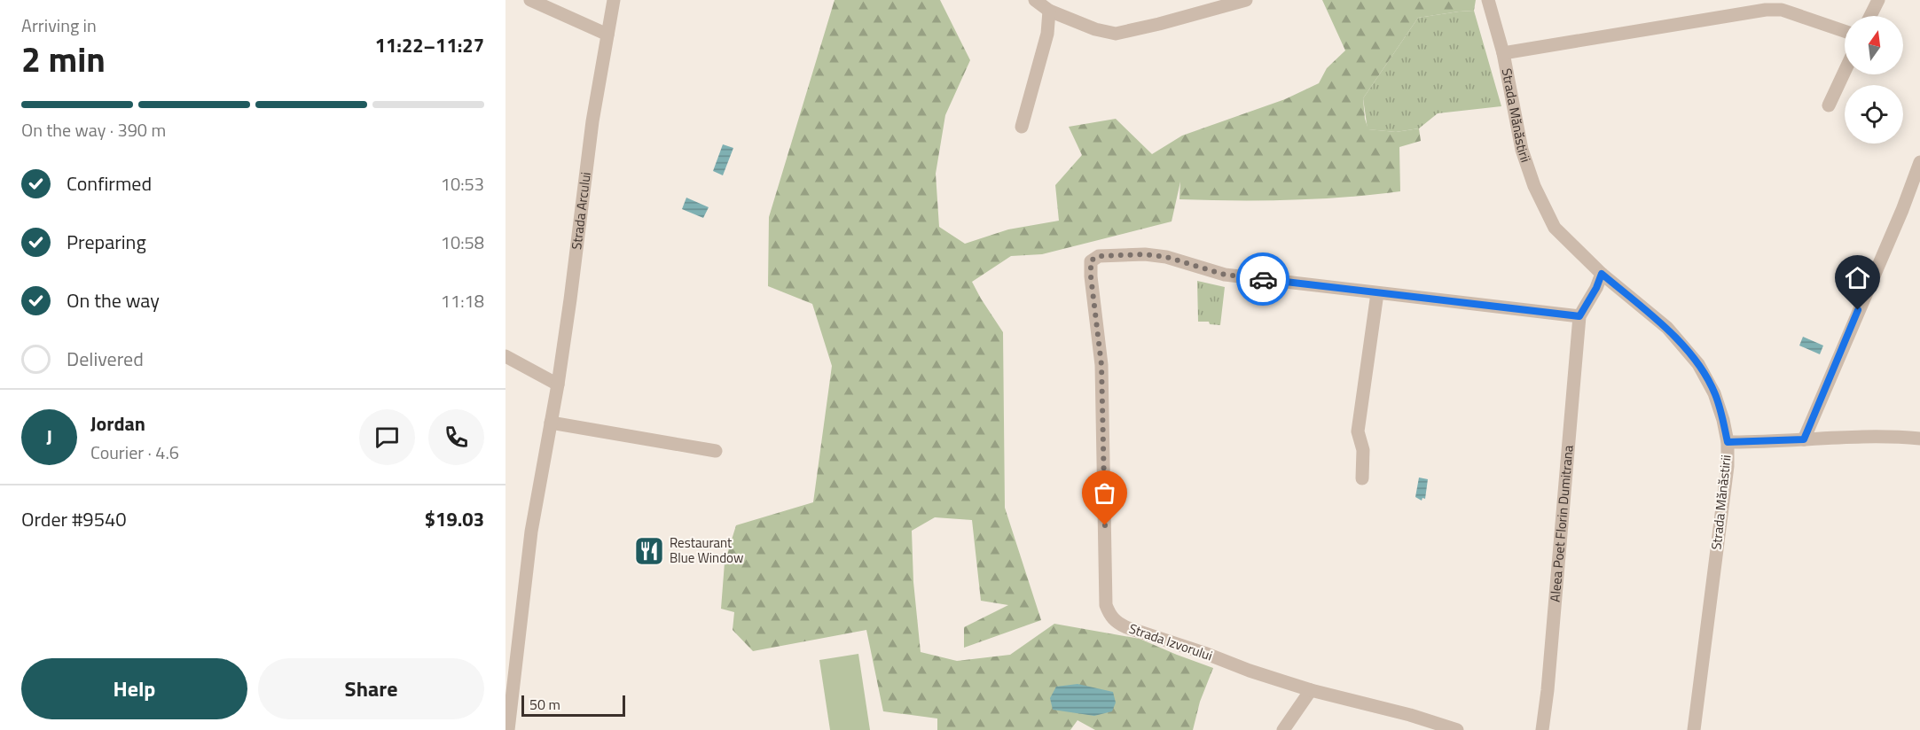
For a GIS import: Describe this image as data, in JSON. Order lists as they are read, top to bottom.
{
  "streets": {
    "street": [
      "Strada Mănăstirii",
      "Strada Arcului",
      "Aleea Poet Florin Dumitrana",
      "Strada Izvorului"
    ]
  },
  "crossings": [
    ["Aleea Poet Florin Dumitrana", "Strada Izvorului"]
  ],
  "places": {
    "restaurant": ["Restaurant Blue Window"]
  },
  "scale_bar": "50 m",
  "north": "top",
  "page": {
    "heading": ["2 min", "Arriving in", "11:22–11:27"],
    "panel": [
      "Jordan",
      "Courier · 4.6",
      "Order #9540",
      "$19.03"
    ],
    "bar": "On the way · 390 m",
    "list": [
      ["Confirmed", "10:53"],
      ["Preparing", "10:58"],
      ["On the way", "11:18"],
      "Delivered"
    ],
    "round": "J",
    "buttons": ["Help", "Share"],
    "scale": "50 m"
  }
}
